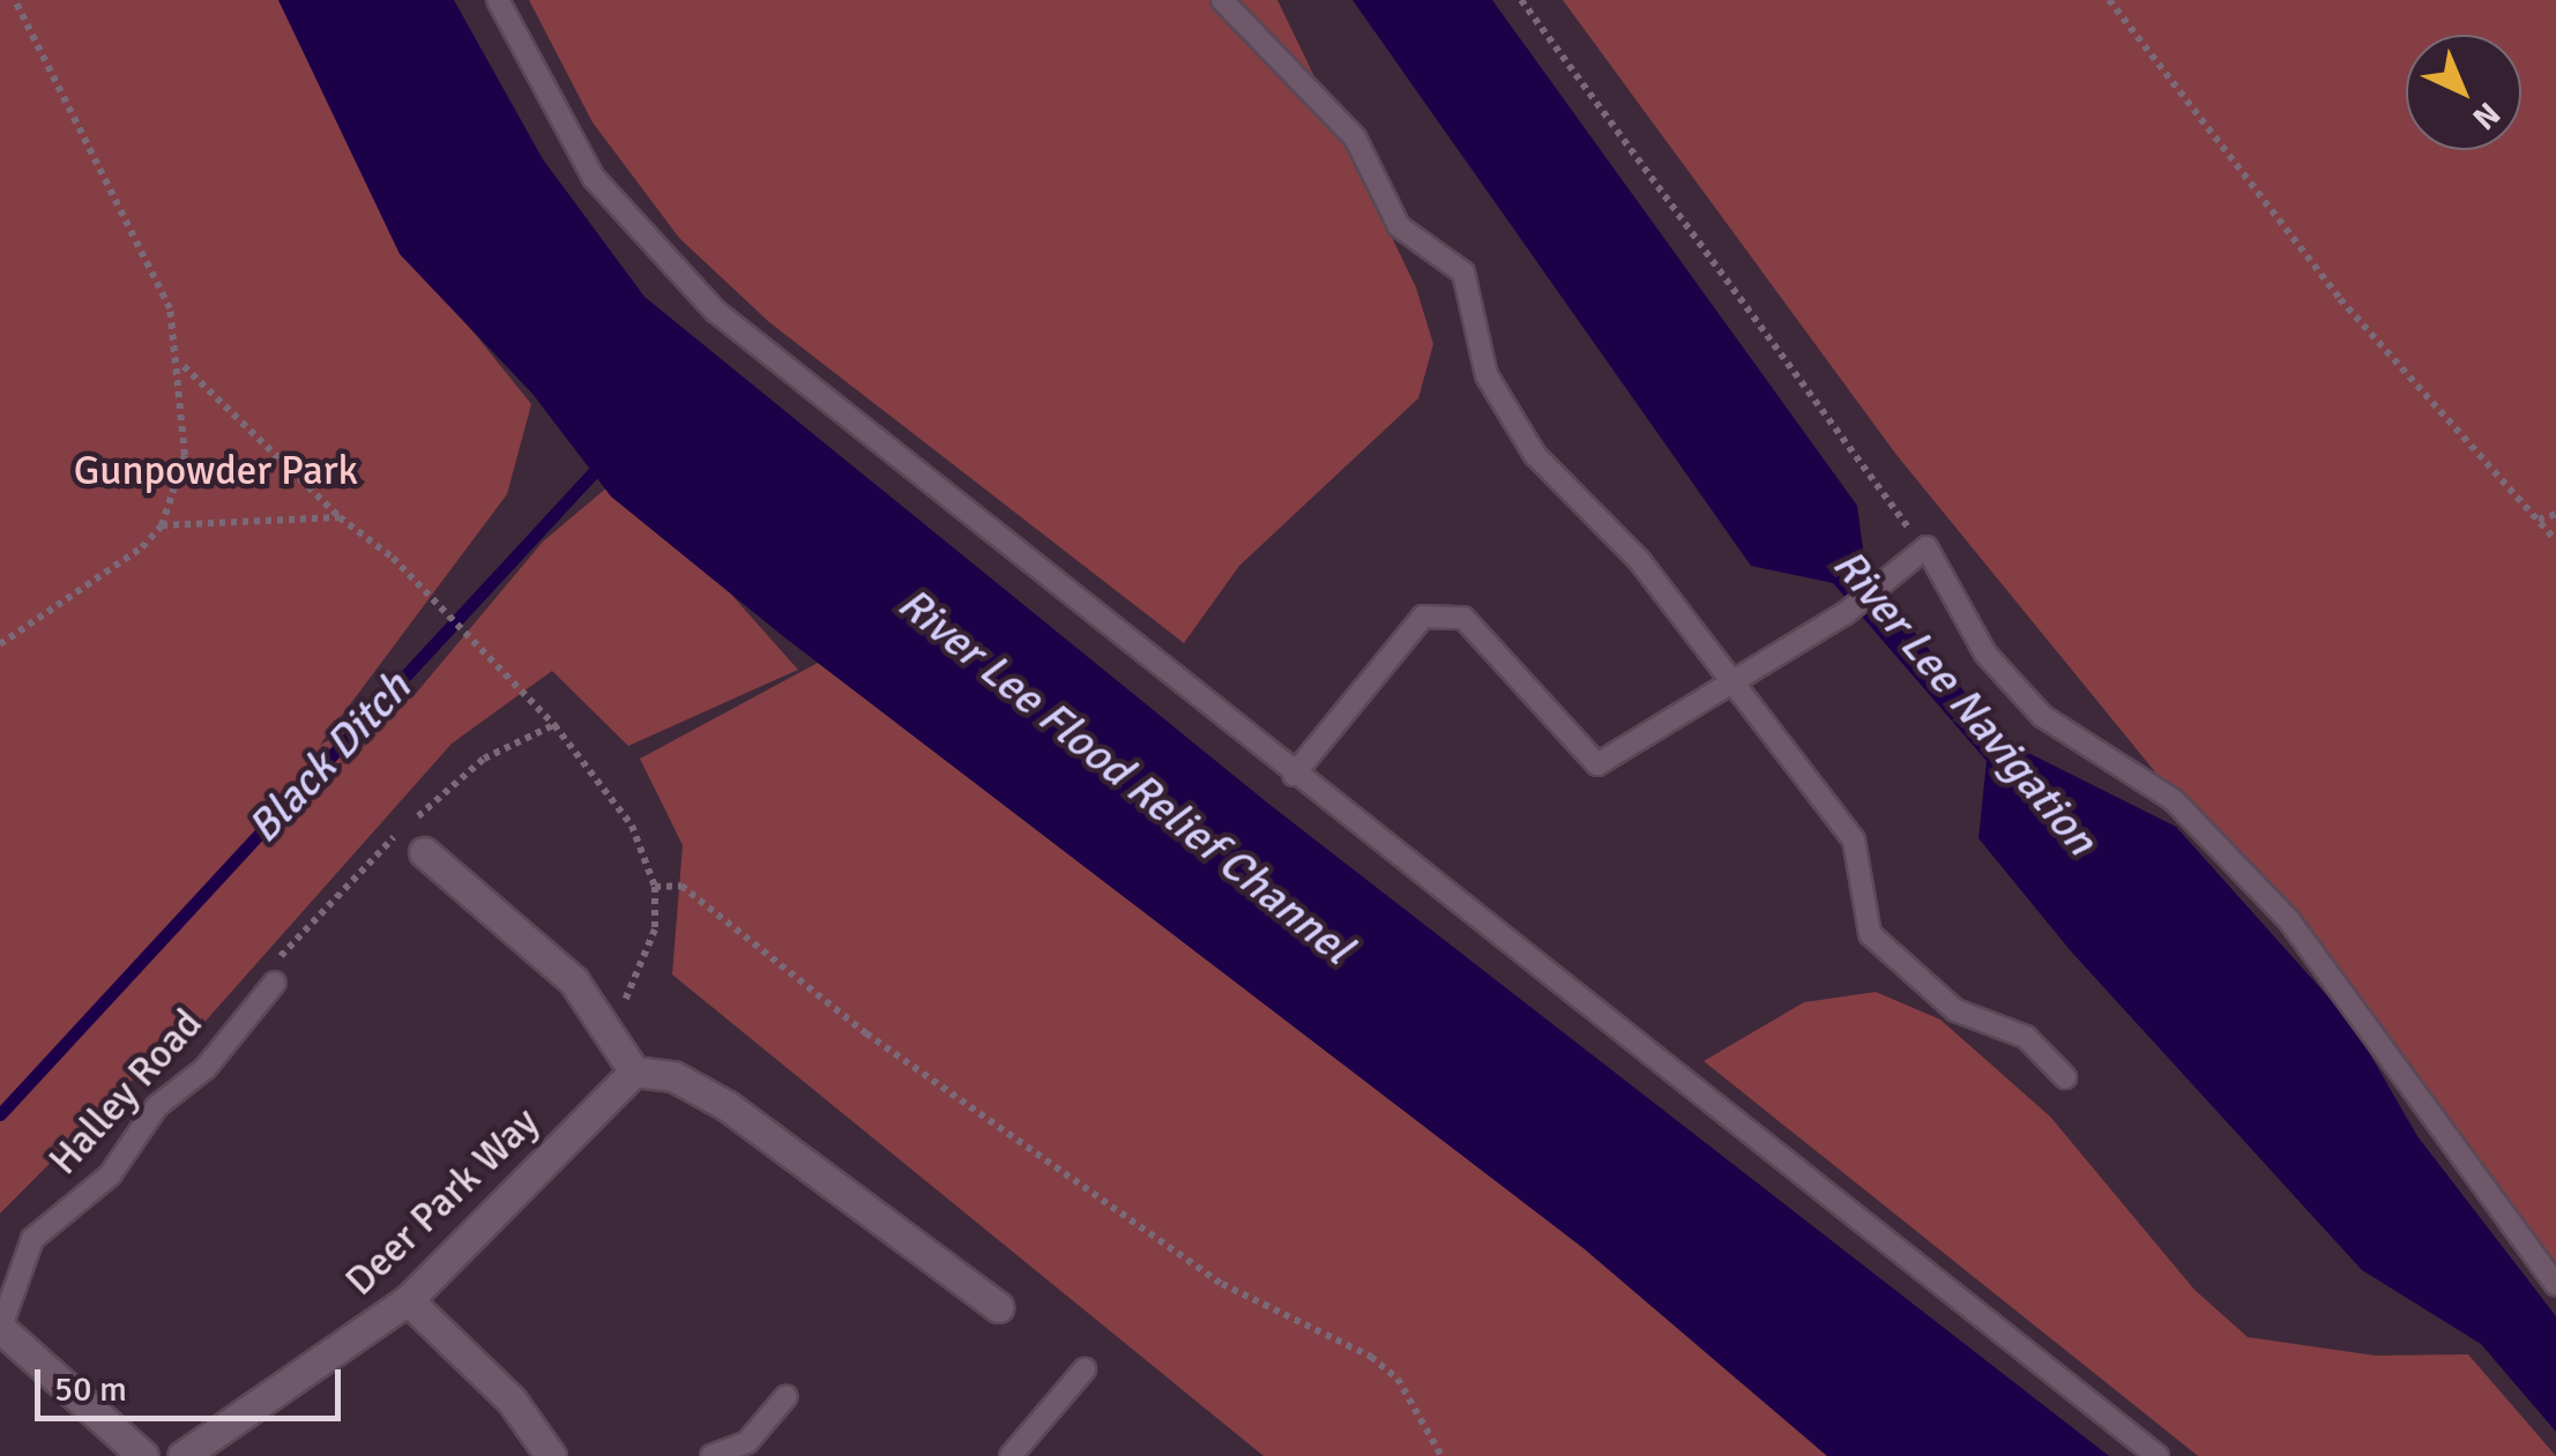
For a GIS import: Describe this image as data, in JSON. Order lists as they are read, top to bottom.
{
  "streets": {
    "street": ["Halley Road", "Deer Park Way"]
  },
  "water": ["River Lee Navigation", "Black Ditch", "River Lee Flood Relief Channel"],
  "parks": ["Gunpowder Park"],
  "scale_bar": "50 m",
  "north": "bottom right"
}
